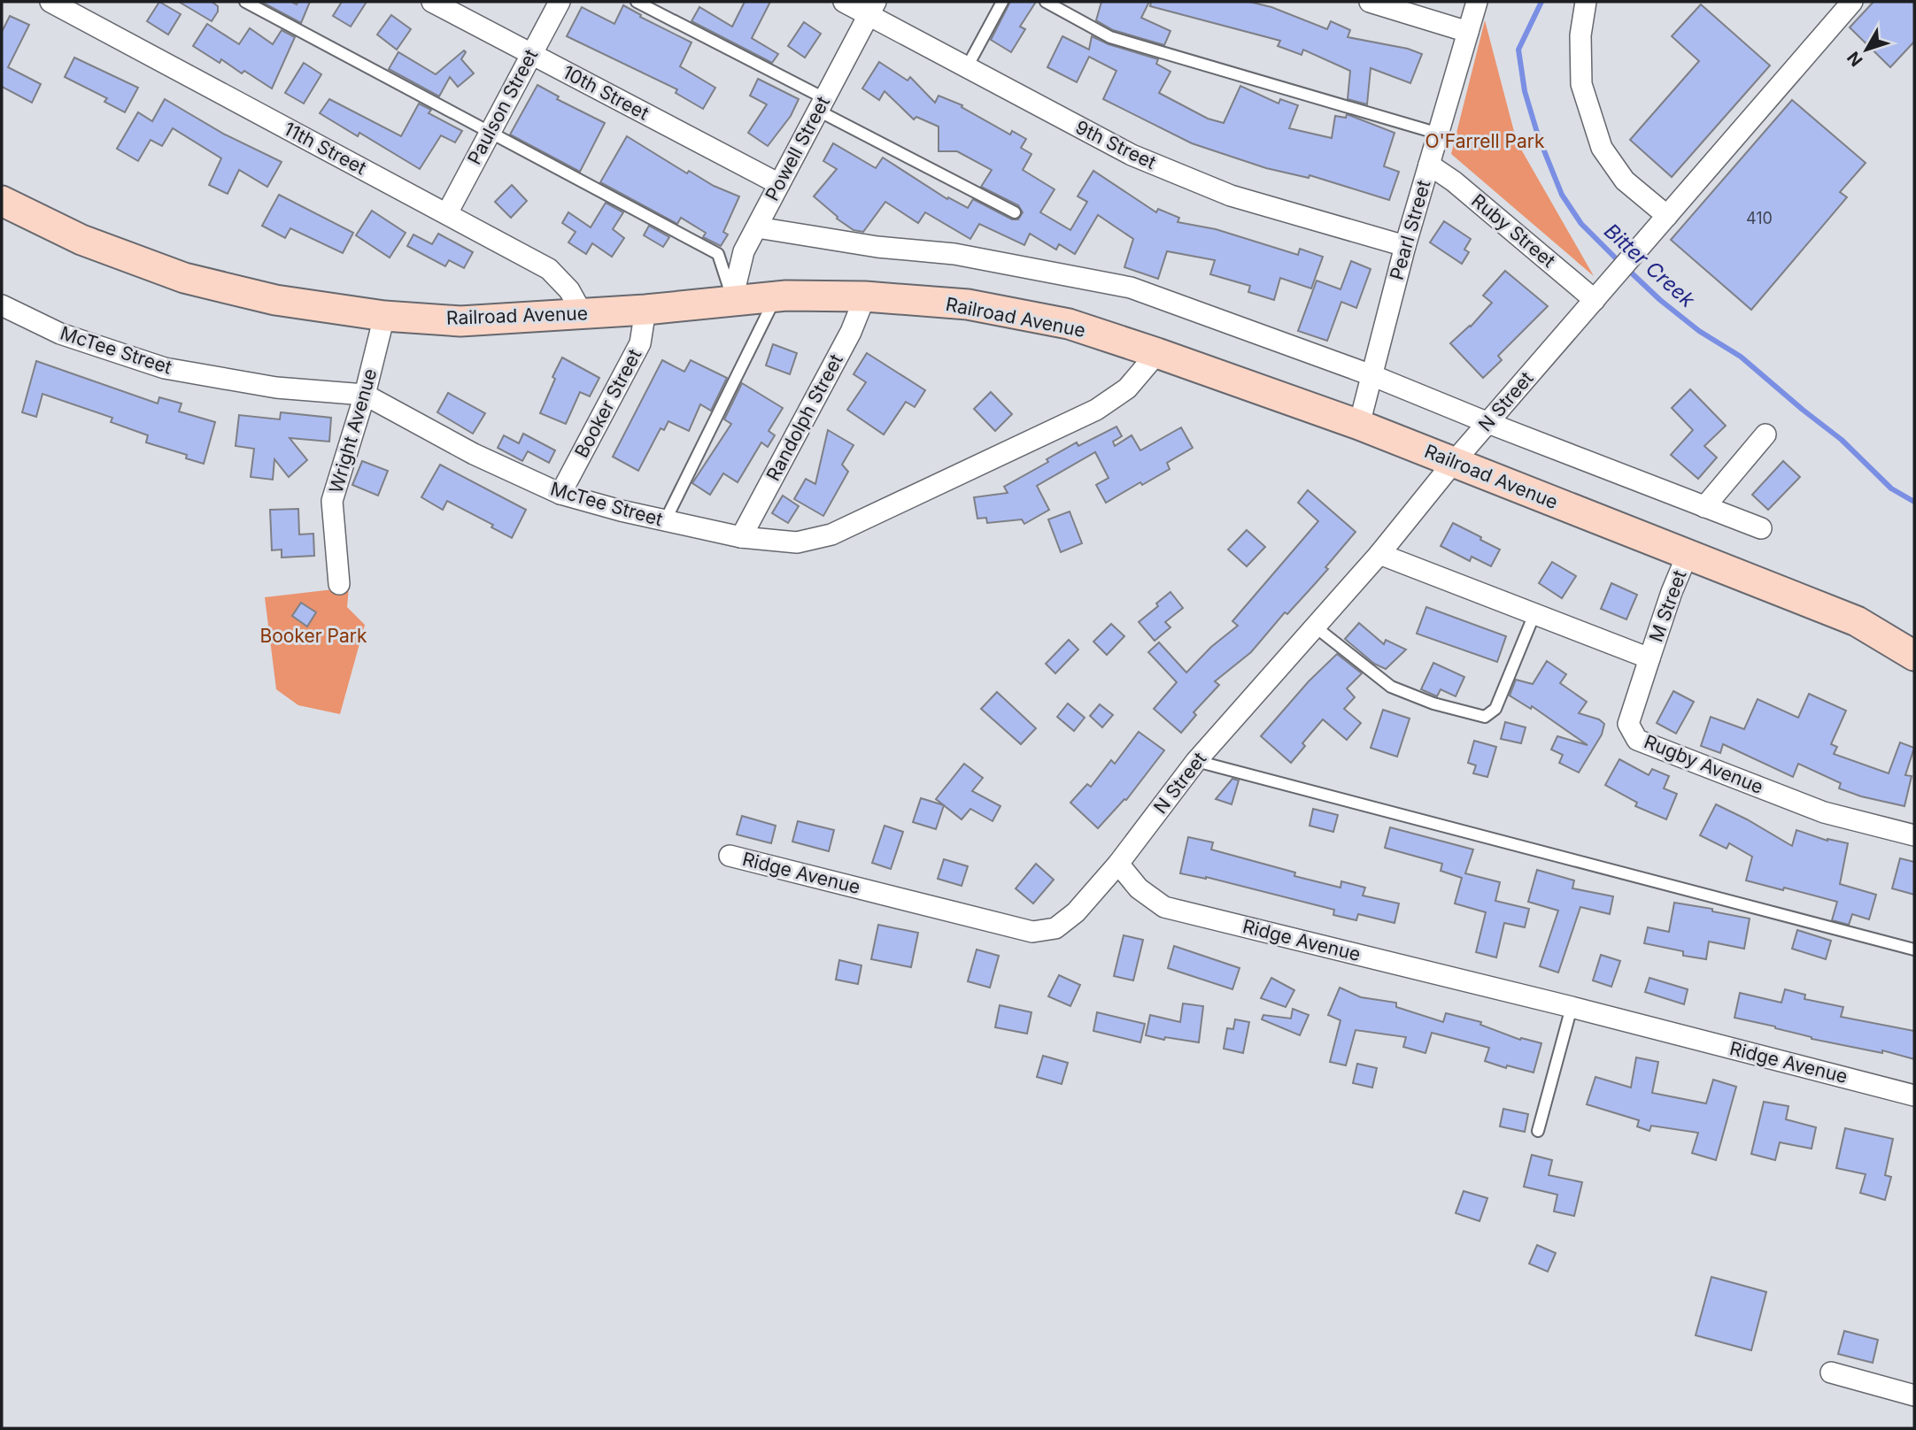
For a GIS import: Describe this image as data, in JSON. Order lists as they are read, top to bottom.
{
  "streets": {
    "street": [
      "10th Street",
      "Paulson Street",
      "9th Street",
      "11th Street",
      "Powell Street",
      "Pearl Street",
      "Ruby Street",
      "Railroad Avenue",
      "McTee Street",
      "N Street",
      "Booker Street",
      "Randolph Street",
      "Wright Avenue",
      "M Street",
      "Rugby Avenue",
      "Ridge Avenue"
    ]
  },
  "crossings": [
    ["10th Street", "Paulson Street"],
    ["10th Street", "Powell Street"],
    ["Paulson Street", "11th Street"],
    ["9th Street", "Powell Street"],
    ["9th Street", "Pearl Street"],
    ["11th Street", "Railroad Avenue"],
    ["Powell Street", "Railroad Avenue"],
    ["Pearl Street", "Ruby Street"],
    ["Pearl Street", "Railroad Avenue"],
    ["Ruby Street", "N Street"],
    ["Railroad Avenue", "McTee Street"],
    ["Railroad Avenue", "N Street"],
    ["Railroad Avenue", "Booker Street"],
    ["Railroad Avenue", "Randolph Street"],
    ["Railroad Avenue", "Wright Avenue"],
    ["Railroad Avenue", "M Street"],
    ["McTee Street", "Booker Street"],
    ["McTee Street", "Randolph Street"],
    ["McTee Street", "Wright Avenue"],
    ["N Street", "Ridge Avenue"],
    ["M Street", "Rugby Avenue"]
  ],
  "water": ["Bitter Creek"],
  "parks": ["O'Farrell Park", "Booker Park"],
  "house_numbers": ["410"],
  "north": "bottom left"
}
